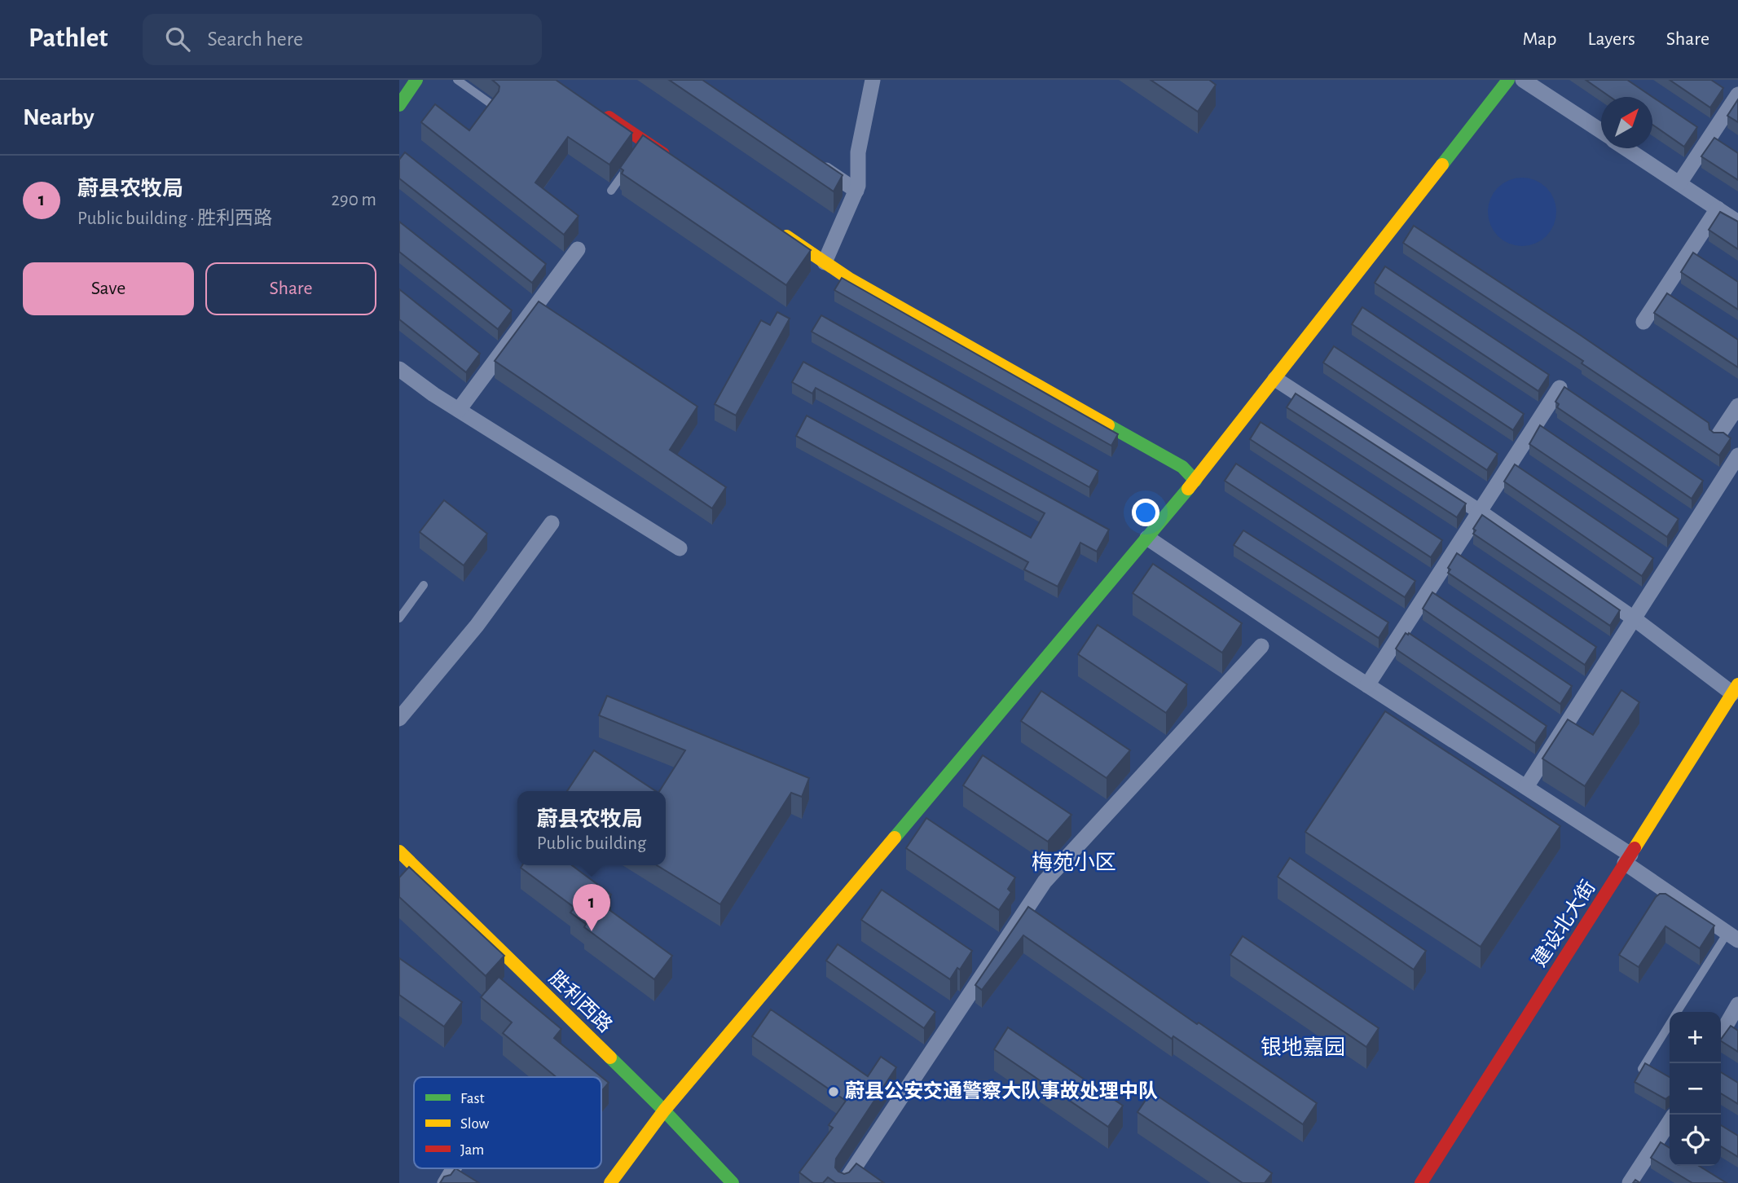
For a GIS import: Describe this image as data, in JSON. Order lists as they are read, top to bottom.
{
  "streets": {
    "street": ["建设北大街", "胜利西路"]
  },
  "districts": ["梅苑小区", "银地嘉园"],
  "places": ["蔚县公安交通警察大队事故处理中队"],
  "legend": ["Fast", "Slow", "Jam"],
  "north": "top right",
  "page": {
    "header": "Pathlet",
    "search": "Search here",
    "nav": ["Map", "Layers", "Share"],
    "heading": "Nearby",
    "list": [
      {
        "mark": "1",
        "name": "蔚县农牧局",
        "note": "Public building · 胜利西路",
        "value": "290 m"
      }
    ],
    "buttons": ["Save", "Share"],
    "popup": ["蔚县农牧局", "Public building"],
    "pins": "1",
    "map_buttons": ["+", "−"]
  }
}
